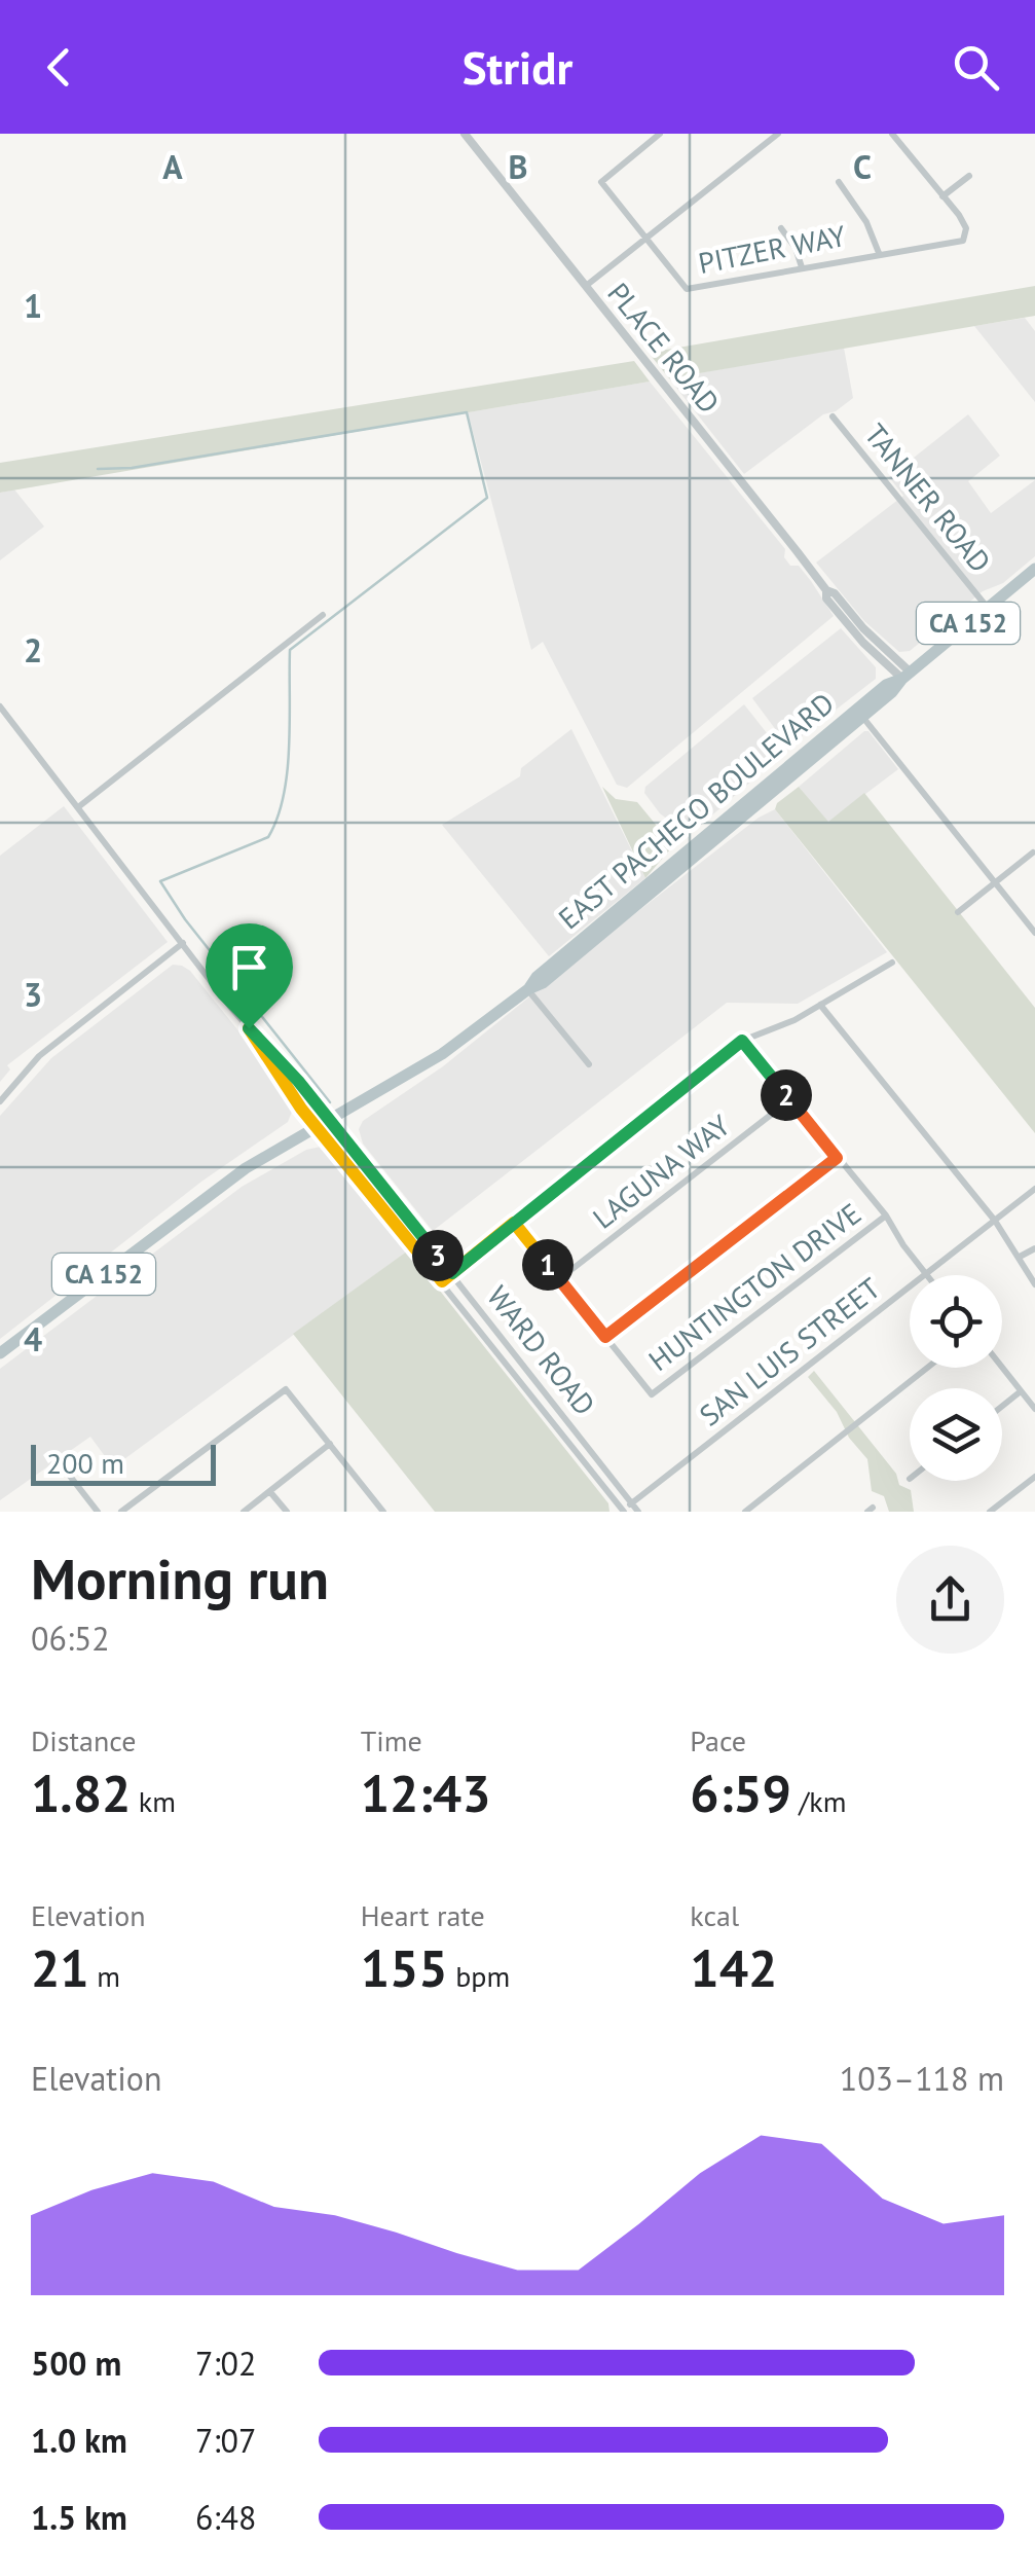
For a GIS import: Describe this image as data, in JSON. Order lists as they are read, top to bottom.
{
  "streets": {
    "highway": ["CA 152", "EAST PACHECO BOULEVARD"],
    "street": [
      "PITZER WAY",
      "PLACE ROAD",
      "TANNER ROAD",
      "LAGUNA WAY",
      "HUNTINGTON DRIVE",
      "WARD ROAD",
      "SAN LUIS STREET"
    ]
  },
  "crossings": [
    ["PLACE ROAD", "EAST PACHECO BOULEVARD"],
    ["TANNER ROAD", "EAST PACHECO BOULEVARD"],
    ["EAST PACHECO BOULEVARD", "WARD ROAD"],
    ["WARD ROAD", "SAN LUIS STREET"]
  ],
  "scale_bar": "200 m",
  "page": {
    "header": "Stridr",
    "pins": ["2", "3", "1"],
    "scale": "200 m",
    "heading": ["Morning run", "06:52"],
    "stats": [
      ["Distance", "1.82 km"],
      ["Time", "12:43"],
      ["Pace", "6:59 /km"],
      ["Elevation", "21 m"],
      ["Heart rate", "155 bpm"],
      ["kcal", "142"]
    ],
    "chart": ["Elevation", "103–118 m"],
    "list": [
      {
        "name": "500 m",
        "note": "7:02"
      },
      {
        "name": "1.0 km",
        "note": "7:07"
      },
      {
        "name": "1.5 km",
        "note": "6:48"
      }
    ]
  },
  "grid": {
    "columns": ["A", "B", "C"],
    "rows": [
      "1",
      "2",
      "3",
      "4"
    ]
  }
}
